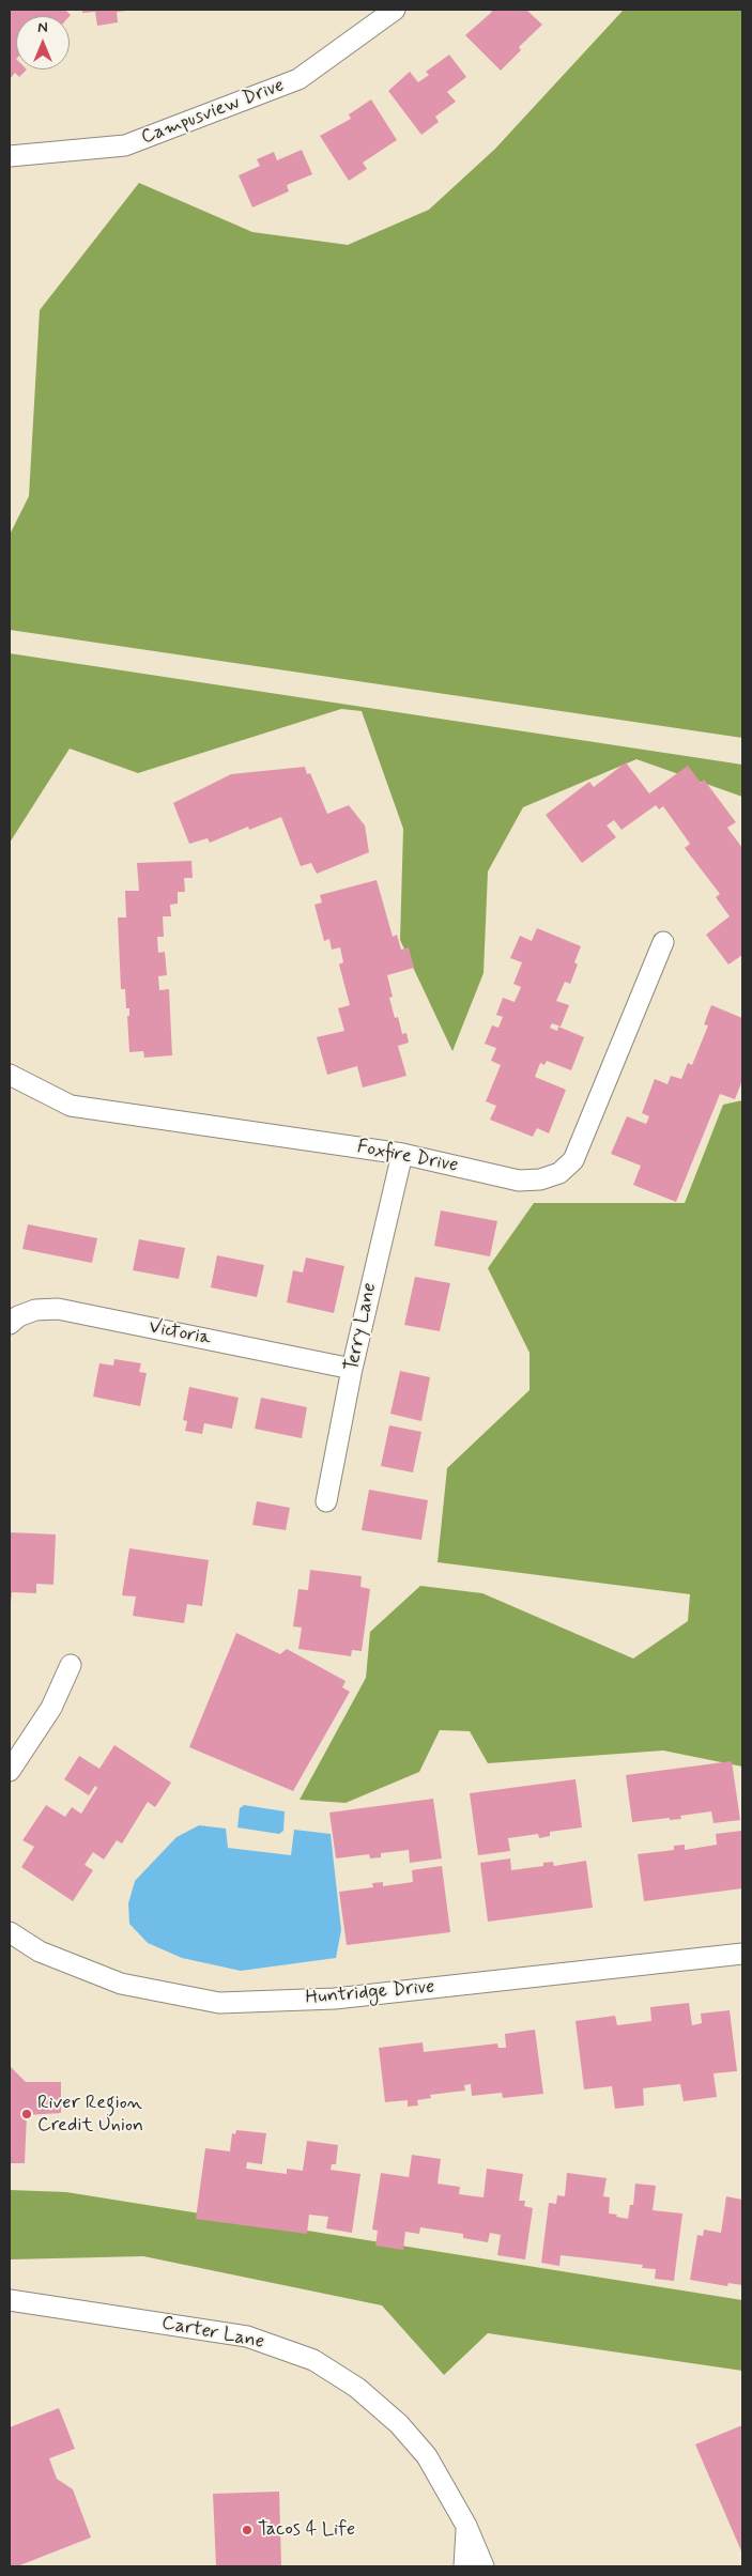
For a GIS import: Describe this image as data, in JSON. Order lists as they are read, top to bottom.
{
  "streets": {
    "street": [
      "Campusview Drive",
      "Foxfire Drive",
      "Terry Lane",
      "Victoria",
      "Huntridge Drive",
      "Carter Lane"
    ]
  },
  "crossings": [
    ["Foxfire Drive", "Terry Lane"],
    ["Terry Lane", "Victoria"]
  ],
  "places": ["River Region Credit Union", "Tacos 4 Life"],
  "north": "top"
}
